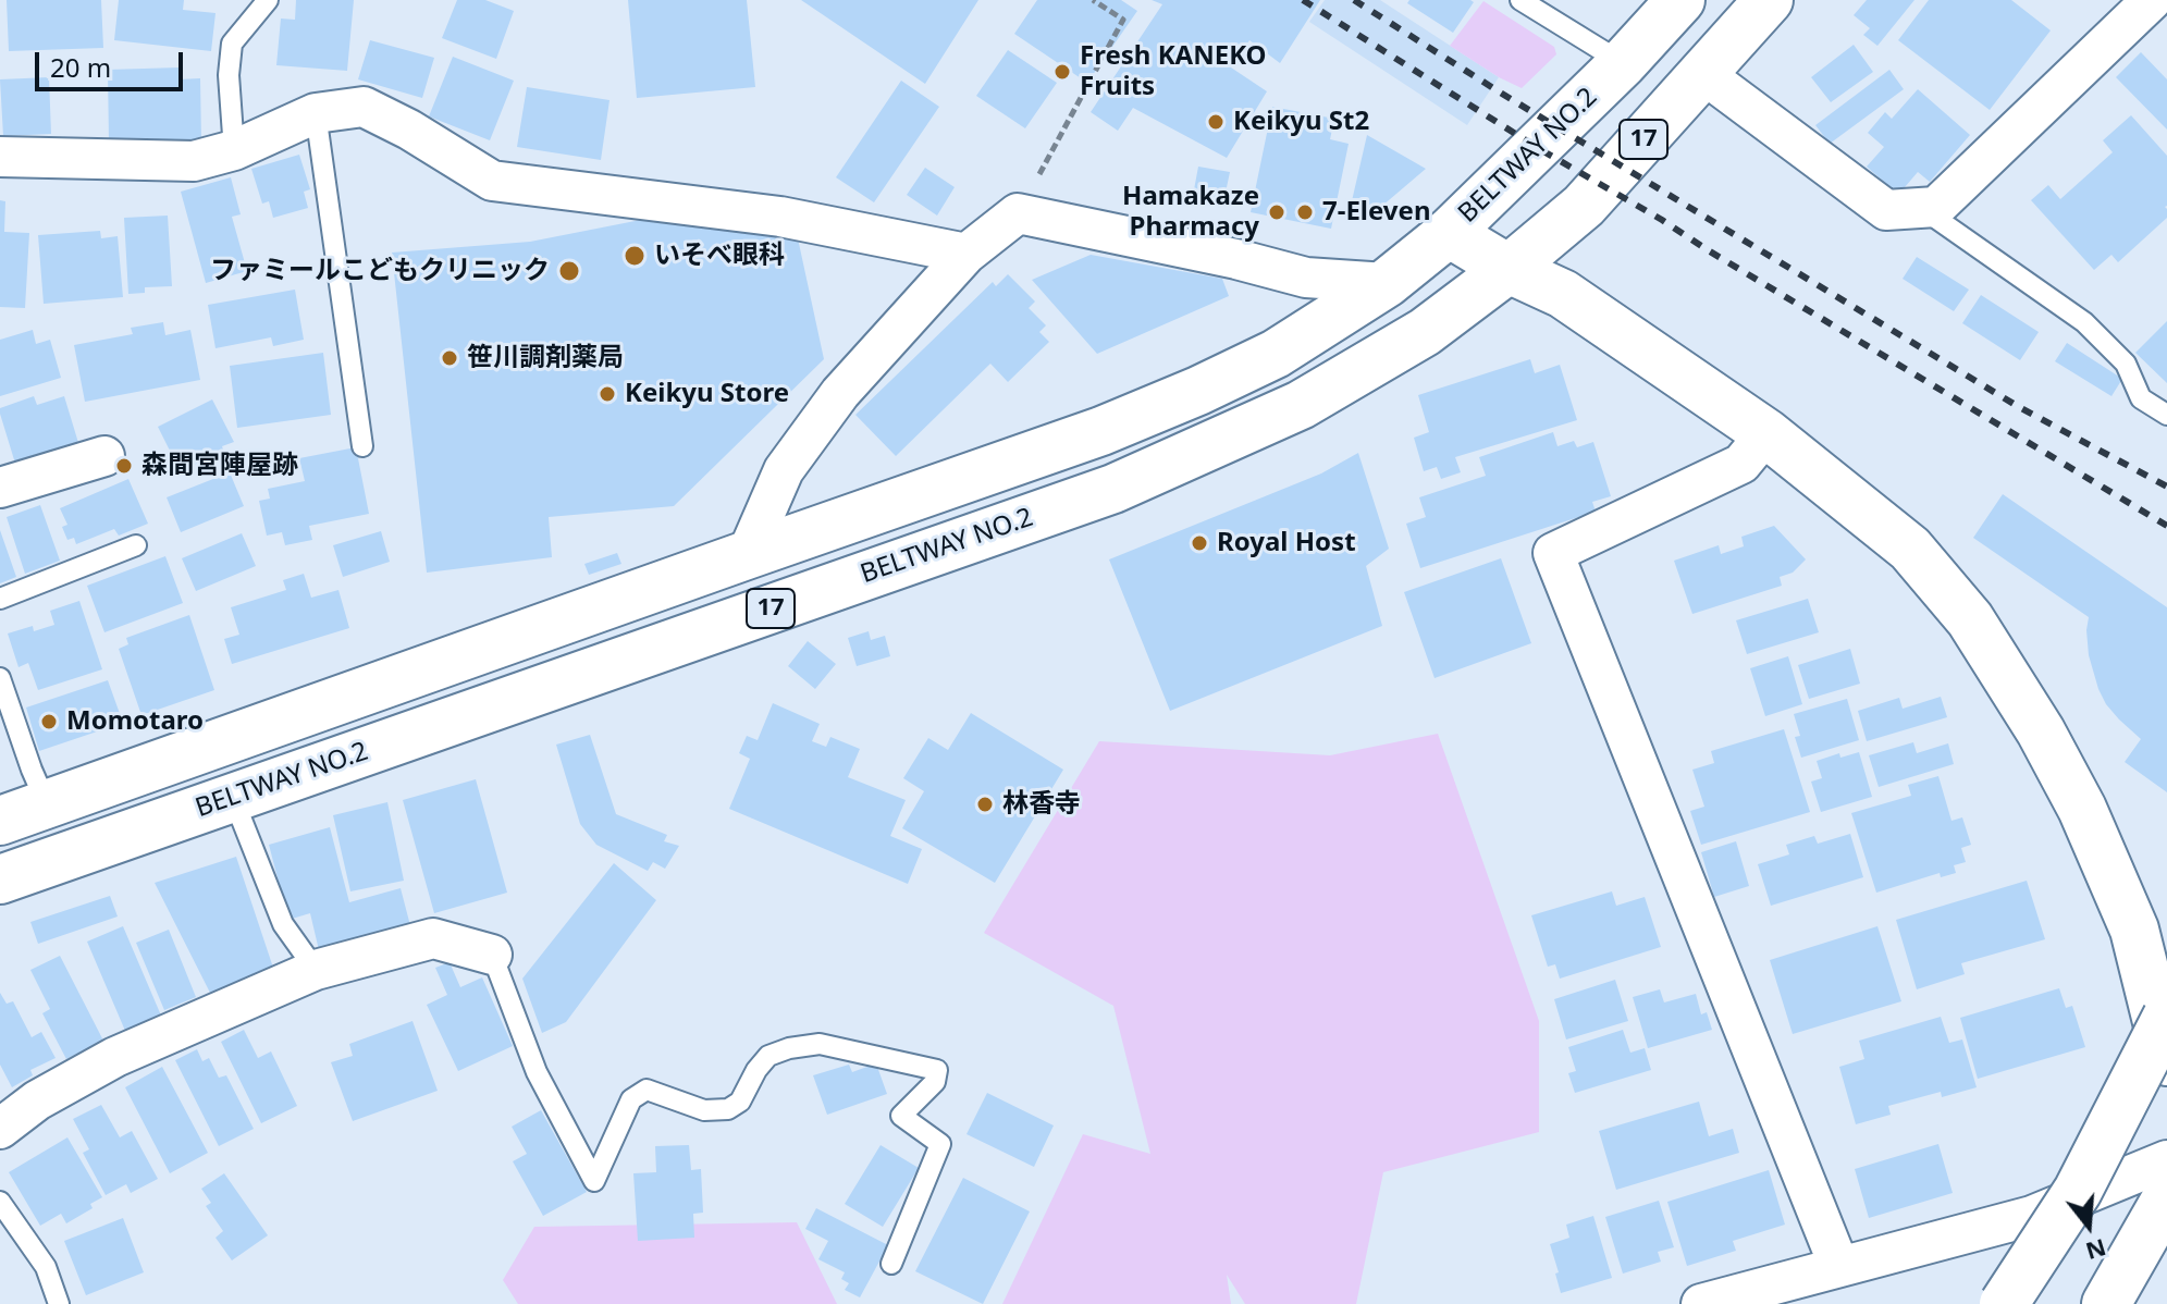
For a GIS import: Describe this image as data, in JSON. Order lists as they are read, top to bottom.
{
  "streets": {
    "main road": ["17", "BELTWAY NO.2"]
  },
  "places": [
    "Fresh KANEKO Fruits",
    "Keikyu St2",
    "Hamakaze Pharmacy",
    "7-Eleven",
    "いそべ眼科",
    "ファミールこどもクリニック",
    "笹川調剤薬局",
    "Keikyu Store",
    "森間宮陣屋跡",
    "Royal Host",
    "Momotaro",
    "林香寺"
  ],
  "scale_bar": "20 m",
  "north": "bottom"
}
